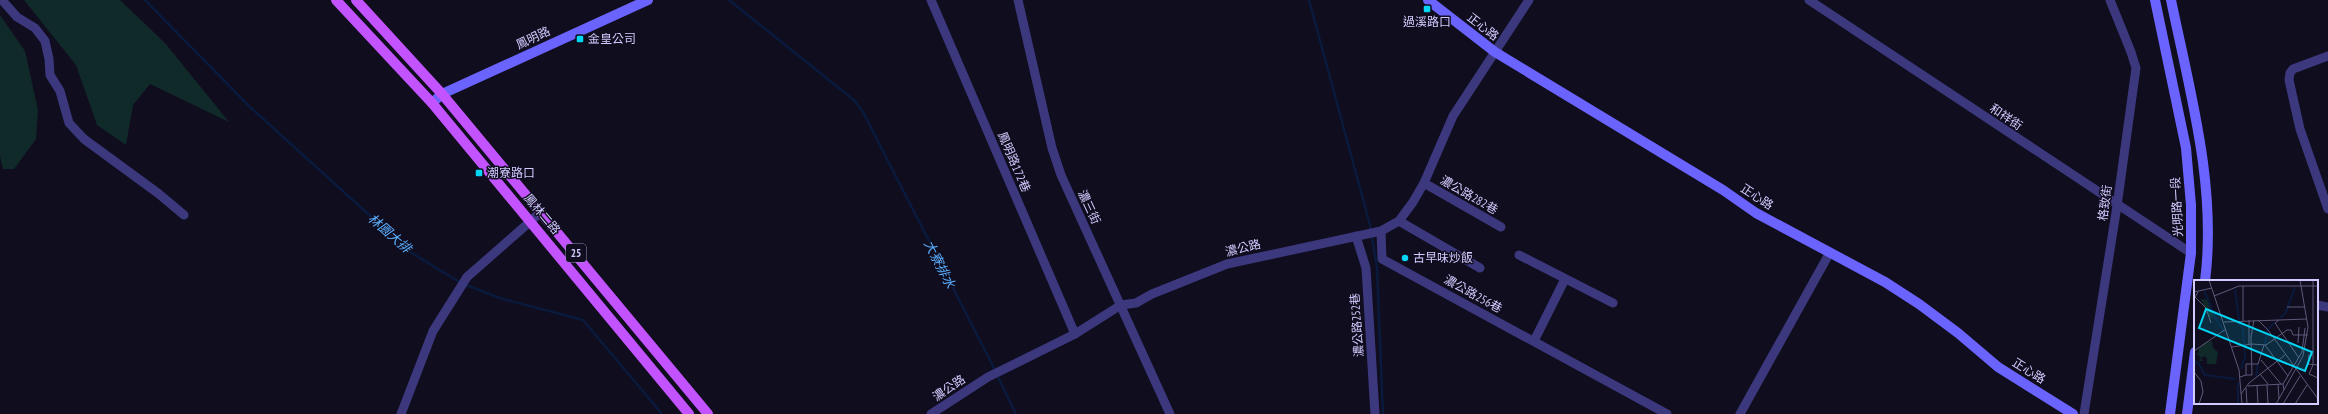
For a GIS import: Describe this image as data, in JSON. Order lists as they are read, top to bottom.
{
  "streets": {
    "main road": ["鳳林二路", "25"],
    "street": [
      "正心路",
      "鳳明路",
      "和祥街",
      "鳳明路172巷",
      "濃公路282巷",
      "格致街",
      "濃三街",
      "光明路一段",
      "濃公路",
      "濃公路256巷",
      "濃公路252巷"
    ]
  },
  "crossings": [
    ["正心路", "濃公路"],
    ["鳳明路", "鳳林二路"],
    ["和祥街", "格致街"],
    ["和祥街", "光明路一段"],
    ["鳳明路172巷", "濃公路"],
    ["濃公路282巷", "濃公路"],
    ["濃三街", "濃公路"],
    ["濃公路", "濃公路256巷"],
    ["濃公路", "濃公路252巷"]
  ],
  "water": ["林園大排", "大寮排水"],
  "places": {
    "transit": ["過溪路口", "金皇公司", "潮寮路口"],
    "other": ["古早味炒飯"]
  }
}
